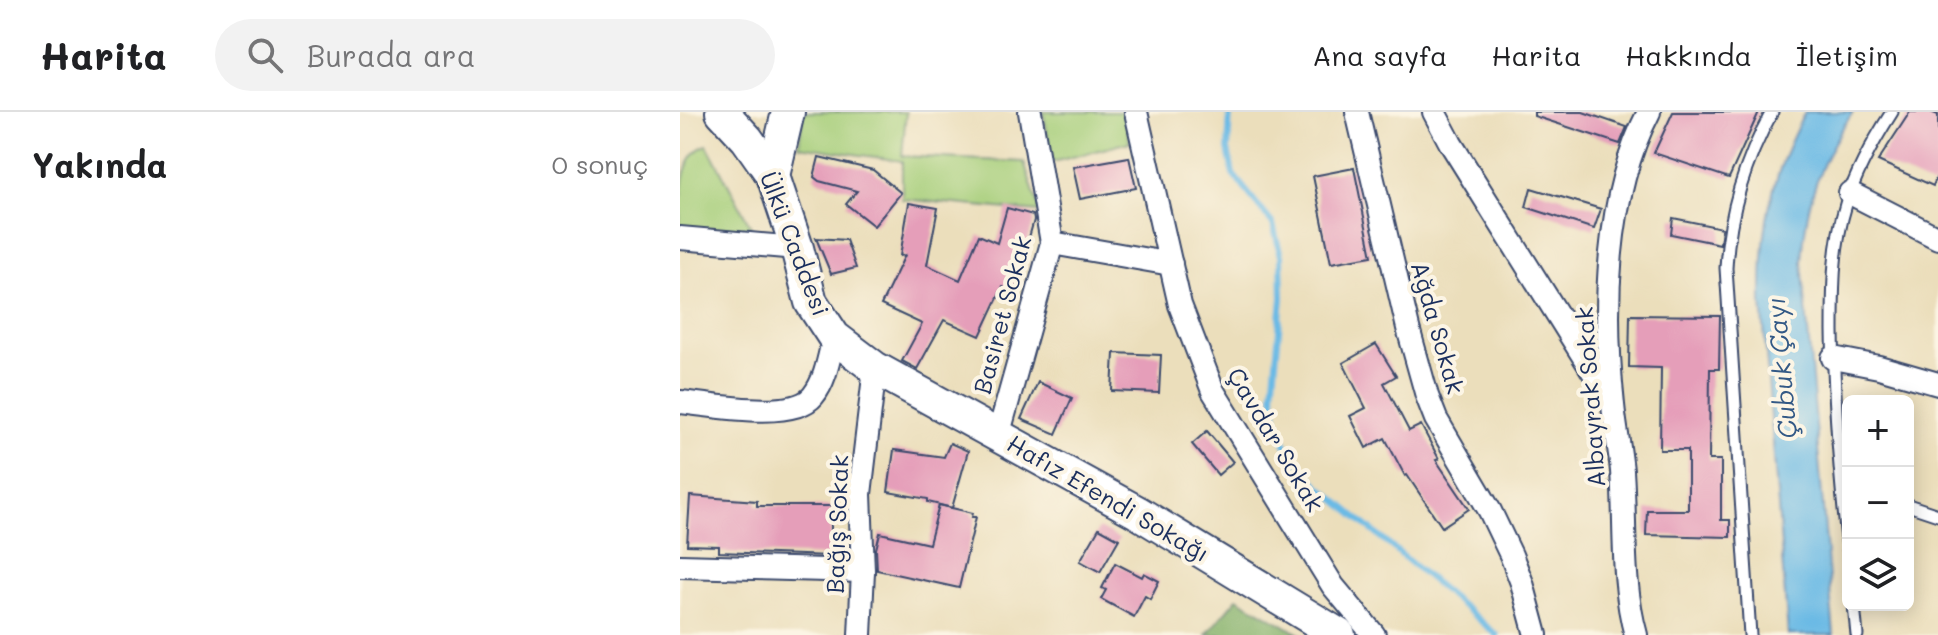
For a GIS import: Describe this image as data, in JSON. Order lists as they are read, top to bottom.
{
  "streets": {
    "street": [
      "Ülkü Caddesi",
      "Basiret Sokak",
      "Ağda Sokak",
      "Albayrak Sokak",
      "Çavdar Sokak",
      "Hafız Efendi Sokağı",
      "Bağış Sokak"
    ]
  },
  "crossings": [
    ["Ülkü Caddesi", "Hafız Efendi Sokağı"],
    ["Ülkü Caddesi", "Bağış Sokak"],
    ["Basiret Sokak", "Hafız Efendi Sokağı"],
    ["Hafız Efendi Sokağı", "Bağış Sokak"]
  ],
  "water": ["Çubuk Çayı"],
  "page": {
    "header": "Harita",
    "search": "Burada ara",
    "nav": [
      "Ana sayfa",
      "Harita",
      "Hakkında",
      "İletişim"
    ],
    "heading": ["Yakında", "0 sonuç"],
    "map_buttons": ["+", "−"]
  }
}
